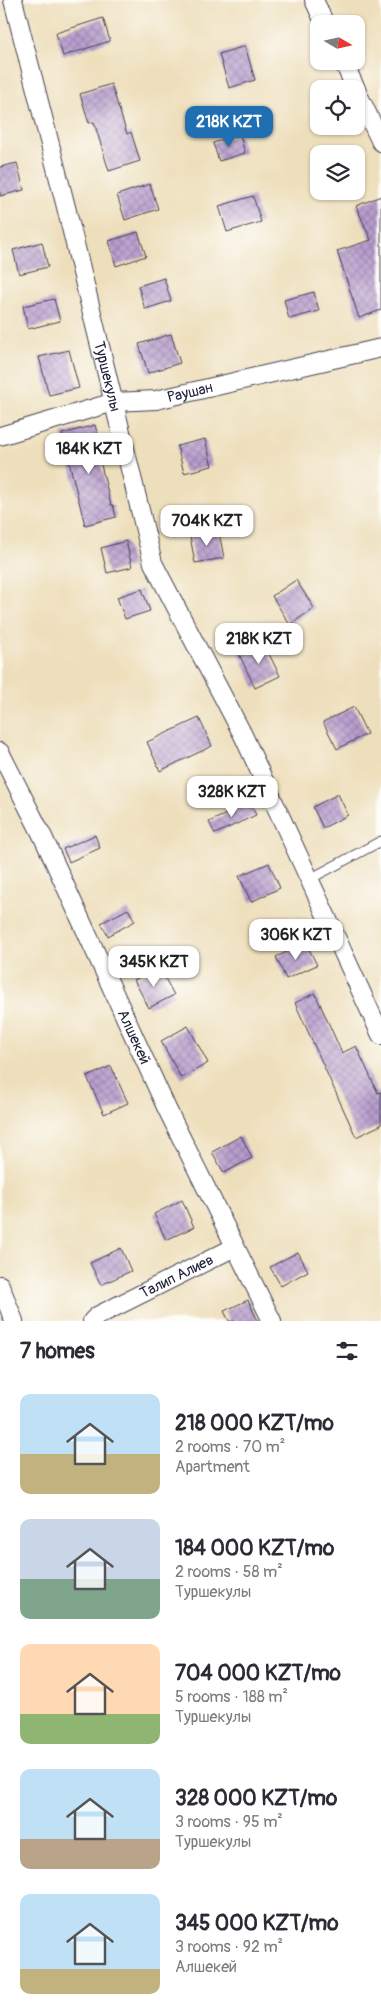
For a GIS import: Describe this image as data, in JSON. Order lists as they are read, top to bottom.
{
  "streets": {
    "street": [
      "Туршекулы",
      "Раушан",
      "Алшекей",
      "Талип Алиев"
    ]
  },
  "crossings": [
    ["Туршекулы", "Раушан"],
    ["Алшекей", "Талип Алиев"]
  ],
  "north": "right",
  "page": {
    "price": [
      "218K KZT",
      "184K KZT",
      "704K KZT",
      "218K KZT",
      "328K KZT",
      "306K KZT",
      "345K KZT"
    ],
    "heading": "7 homes",
    "list": [
      {
        "name": "218 000 KZT/mo",
        "note": "2 rooms · 70 m² · Apartment"
      },
      {
        "name": "184 000 KZT/mo",
        "note": "2 rooms · 58 m² · Туршекулы"
      },
      {
        "name": "704 000 KZT/mo",
        "note": "5 rooms · 188 m² · Туршекулы"
      },
      {
        "name": "328 000 KZT/mo",
        "note": "3 rooms · 95 m² · Туршекулы"
      },
      {
        "name": "345 000 KZT/mo",
        "note": "3 rooms · 92 m² · Алшекей"
      }
    ]
  }
}
